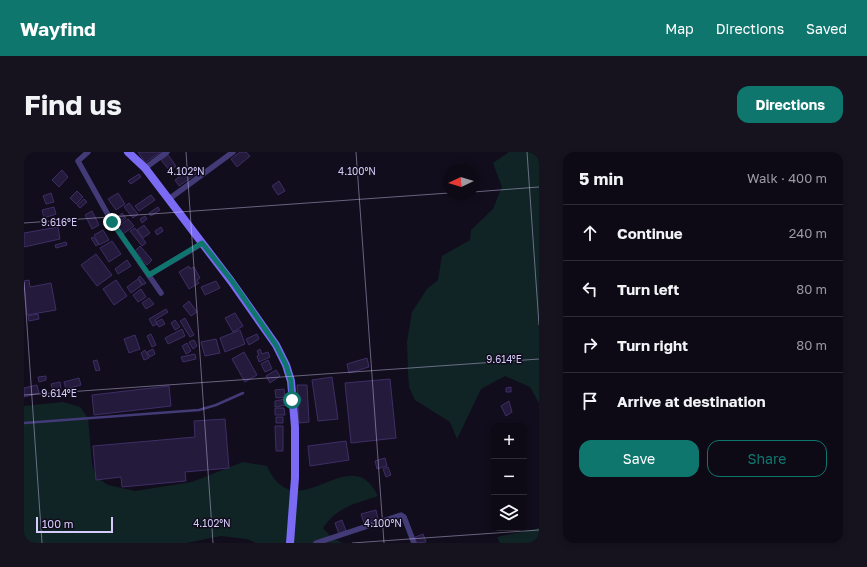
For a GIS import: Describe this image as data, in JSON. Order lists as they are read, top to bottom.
{
  "scale_bar": "100 m",
  "north": "left",
  "page": {
    "header": "Wayfind",
    "nav": ["Map", "Directions", "Saved"],
    "buttons": [
      "Directions",
      ["Save", "Share"]
    ],
    "title": "Find us",
    "heading": ["5 min", "Walk · 400 m"],
    "list": [
      ["Continue", "240 m"],
      ["Turn left", "80 m"],
      ["Turn right", "80 m"],
      "Arrive at destination"
    ],
    "map_buttons": ["+", "−"],
    "scale": "100 m"
  },
  "coordinates": [
    "4.102°N",
    "4.100°N",
    "9.616°E",
    "9.614°E"
  ]
}
